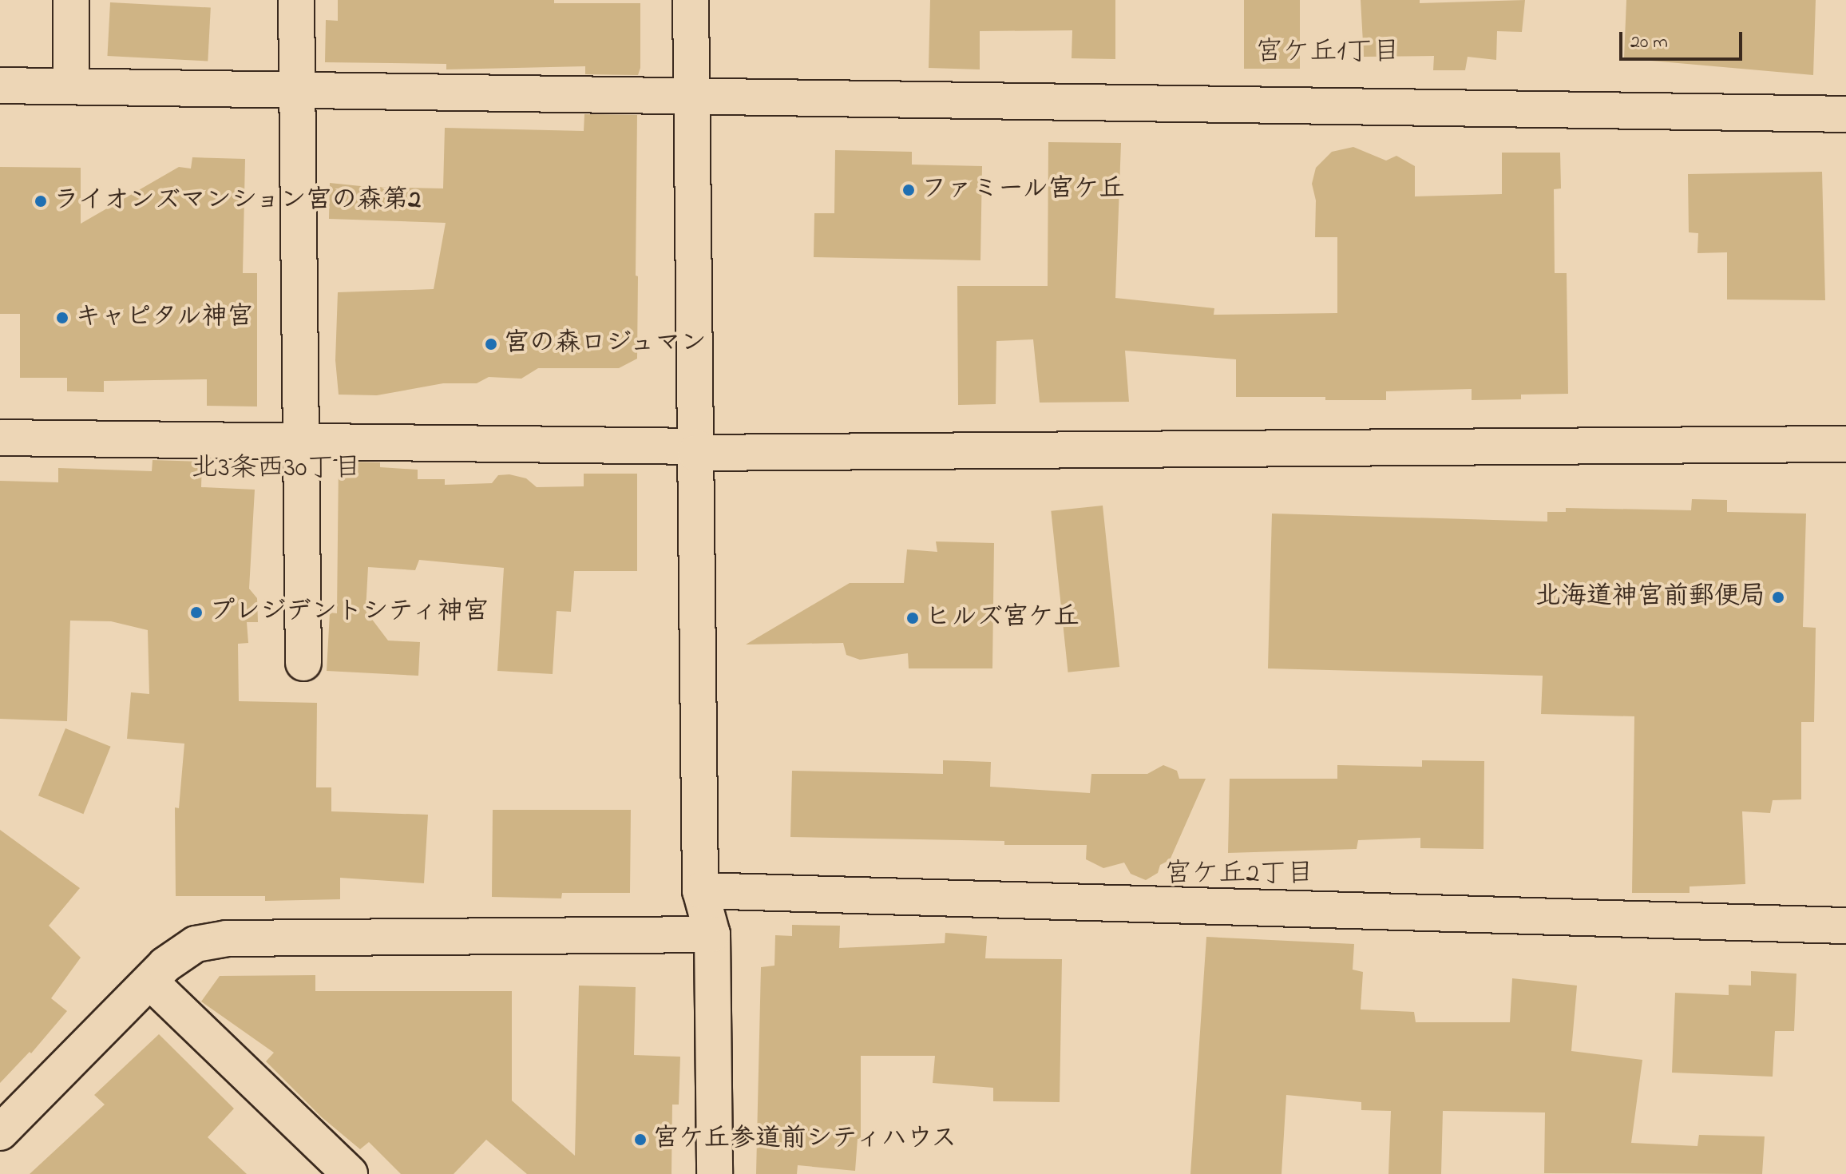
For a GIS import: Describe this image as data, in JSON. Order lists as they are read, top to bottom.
{
  "districts": ["宮ケ丘1丁目", "北3条西30丁目", "宮ケ丘2丁目"],
  "places": [
    "ファミール宮ケ丘",
    "ライオンズマンション宮の森第2",
    "キャピタル神宮",
    "宮の森ロジュマン",
    "北海道神宮前郵便局",
    "プレジデントシティ神宮",
    "ヒルズ宮ケ丘",
    "宮ケ丘参道前シティハウス"
  ],
  "scale_bar": "20 m"
}
